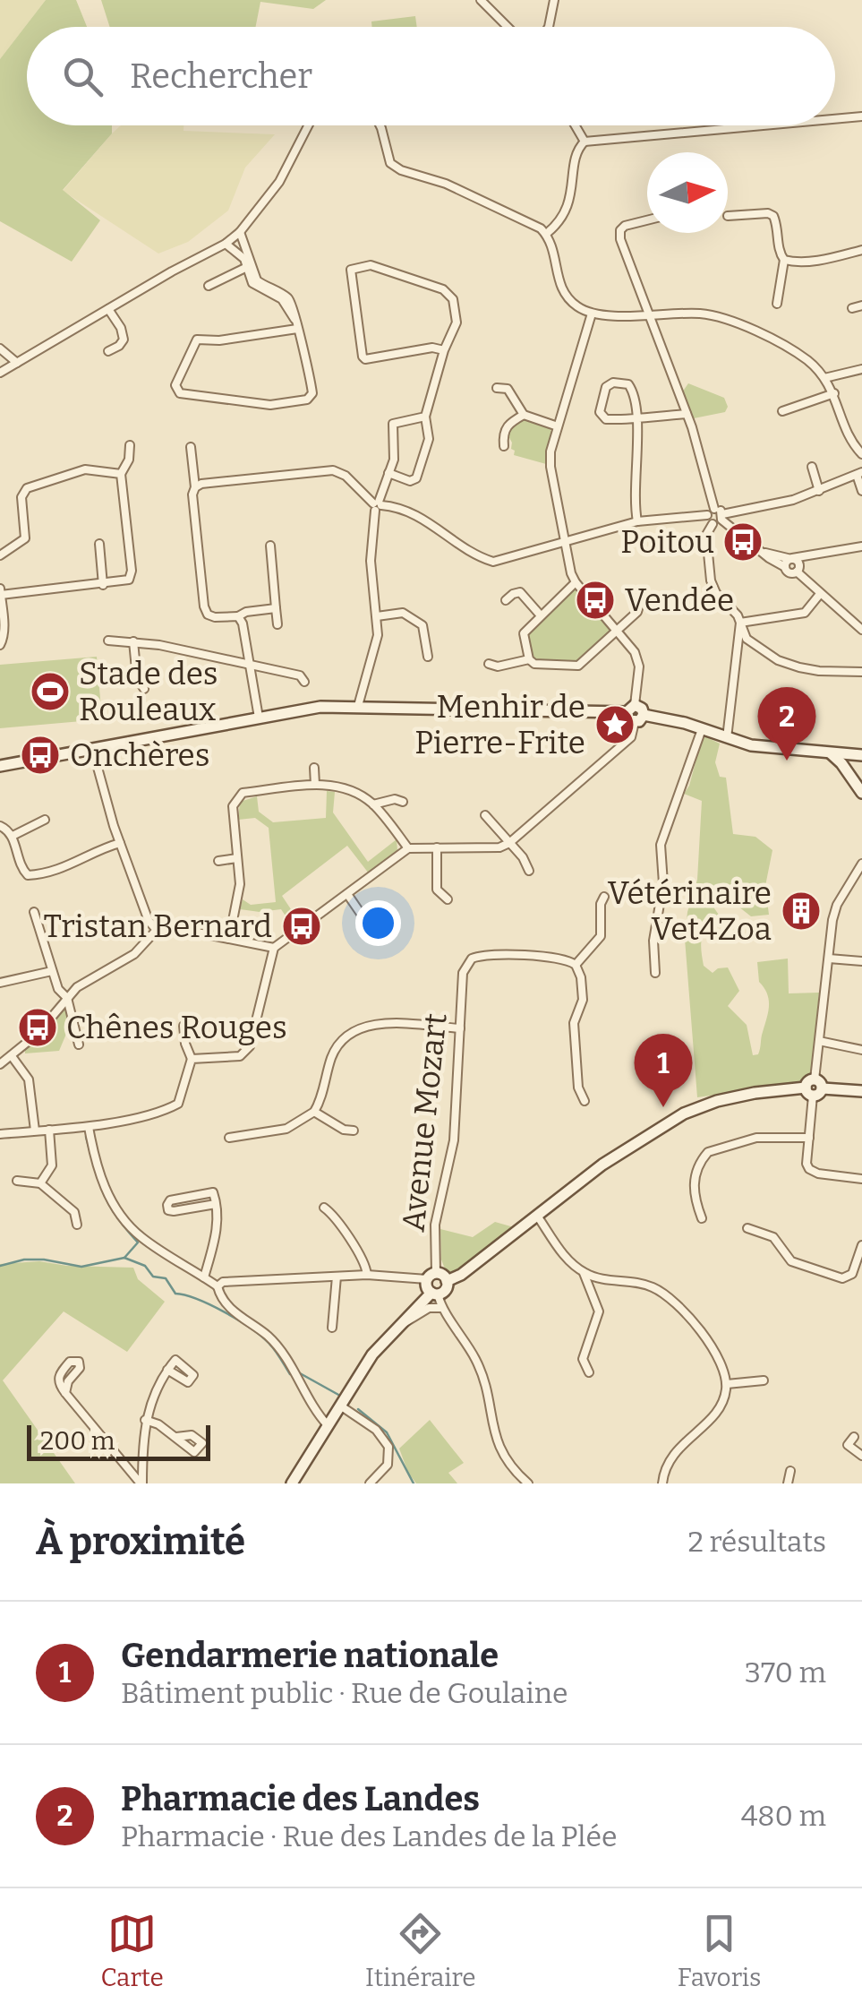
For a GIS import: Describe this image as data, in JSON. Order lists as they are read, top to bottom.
{
  "streets": {
    "street": ["Avenue Mozart"]
  },
  "places": {
    "bus stop": [
      "Poitou",
      "Vendée",
      "Onchères",
      "Tristan Bernard",
      "Chênes Rouges"
    ],
    "sports": ["Stade des Rouleaux"],
    "place": ["Menhir de Pierre-Frite"],
    "building": ["Vétérinaire Vet4Zoa"]
  },
  "scale_bar": "200 m",
  "north": "right",
  "page": {
    "search": "Rechercher",
    "pins": ["2", "1"],
    "scale": "200 m",
    "heading": ["À proximité", "2 résultats"],
    "list": [
      {
        "mark": "1",
        "name": "Gendarmerie nationale",
        "note": "Bâtiment public · Rue de Goulaine",
        "value": "370 m"
      },
      {
        "mark": "2",
        "name": "Pharmacie des Landes",
        "note": "Pharmacie · Rue des Landes de la Plée",
        "value": "480 m"
      }
    ],
    "nav": ["Carte", "Itinéraire", "Favoris"]
  }
}
